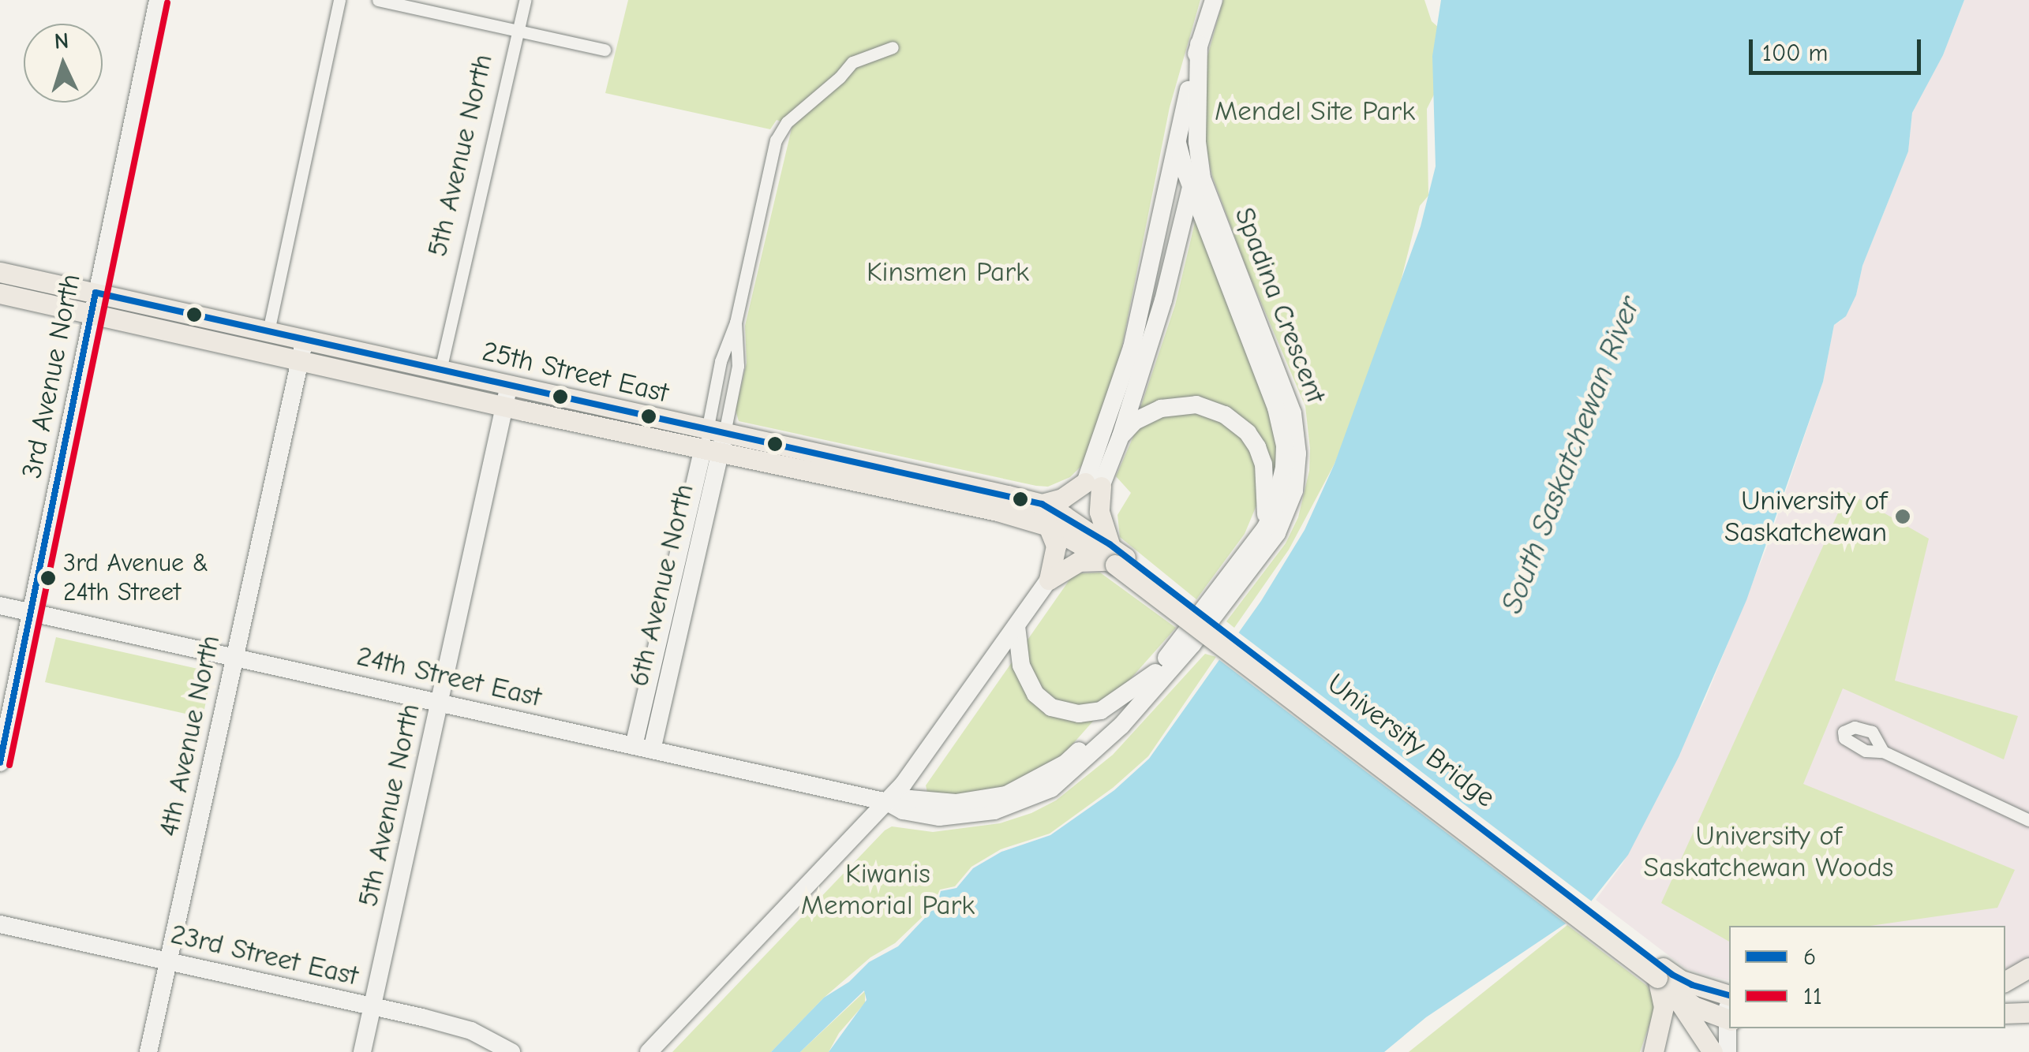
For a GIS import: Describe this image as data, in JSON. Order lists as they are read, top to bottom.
{
  "streets": {
    "main road": ["25th Street East", "University Bridge"],
    "street": [
      "5th Avenue North",
      "Spadina Crescent",
      "3rd Avenue North",
      "6th Avenue North",
      "24th Street East",
      "4th Avenue North",
      "23rd Street East"
    ]
  },
  "crossings": [
    ["5th Avenue North", "25th Street East"],
    ["5th Avenue North", "24th Street East"],
    ["5th Avenue North", "23rd Street East"],
    ["Spadina Crescent", "24th Street East"],
    ["25th Street East", "3rd Avenue North"],
    ["25th Street East", "6th Avenue North"],
    ["25th Street East", "4th Avenue North"],
    ["25th Street East", "University Bridge"],
    ["3rd Avenue North", "24th Street East"],
    ["6th Avenue North", "24th Street East"],
    ["24th Street East", "4th Avenue North"],
    ["4th Avenue North", "23rd Street East"]
  ],
  "water": ["South Saskatchewan River"],
  "parks": [
    "Mendel Site Park",
    "Kinsmen Park",
    "University of Saskatchewan Woods",
    "Kiwanis Memorial Park"
  ],
  "places": ["University of Saskatchewan", "3rd Avenue & 24th Street"],
  "lines": ["transit line 11", "transit line 6"],
  "legend": ["6", "11"],
  "scale_bar": "100 m",
  "north": "top"
}
